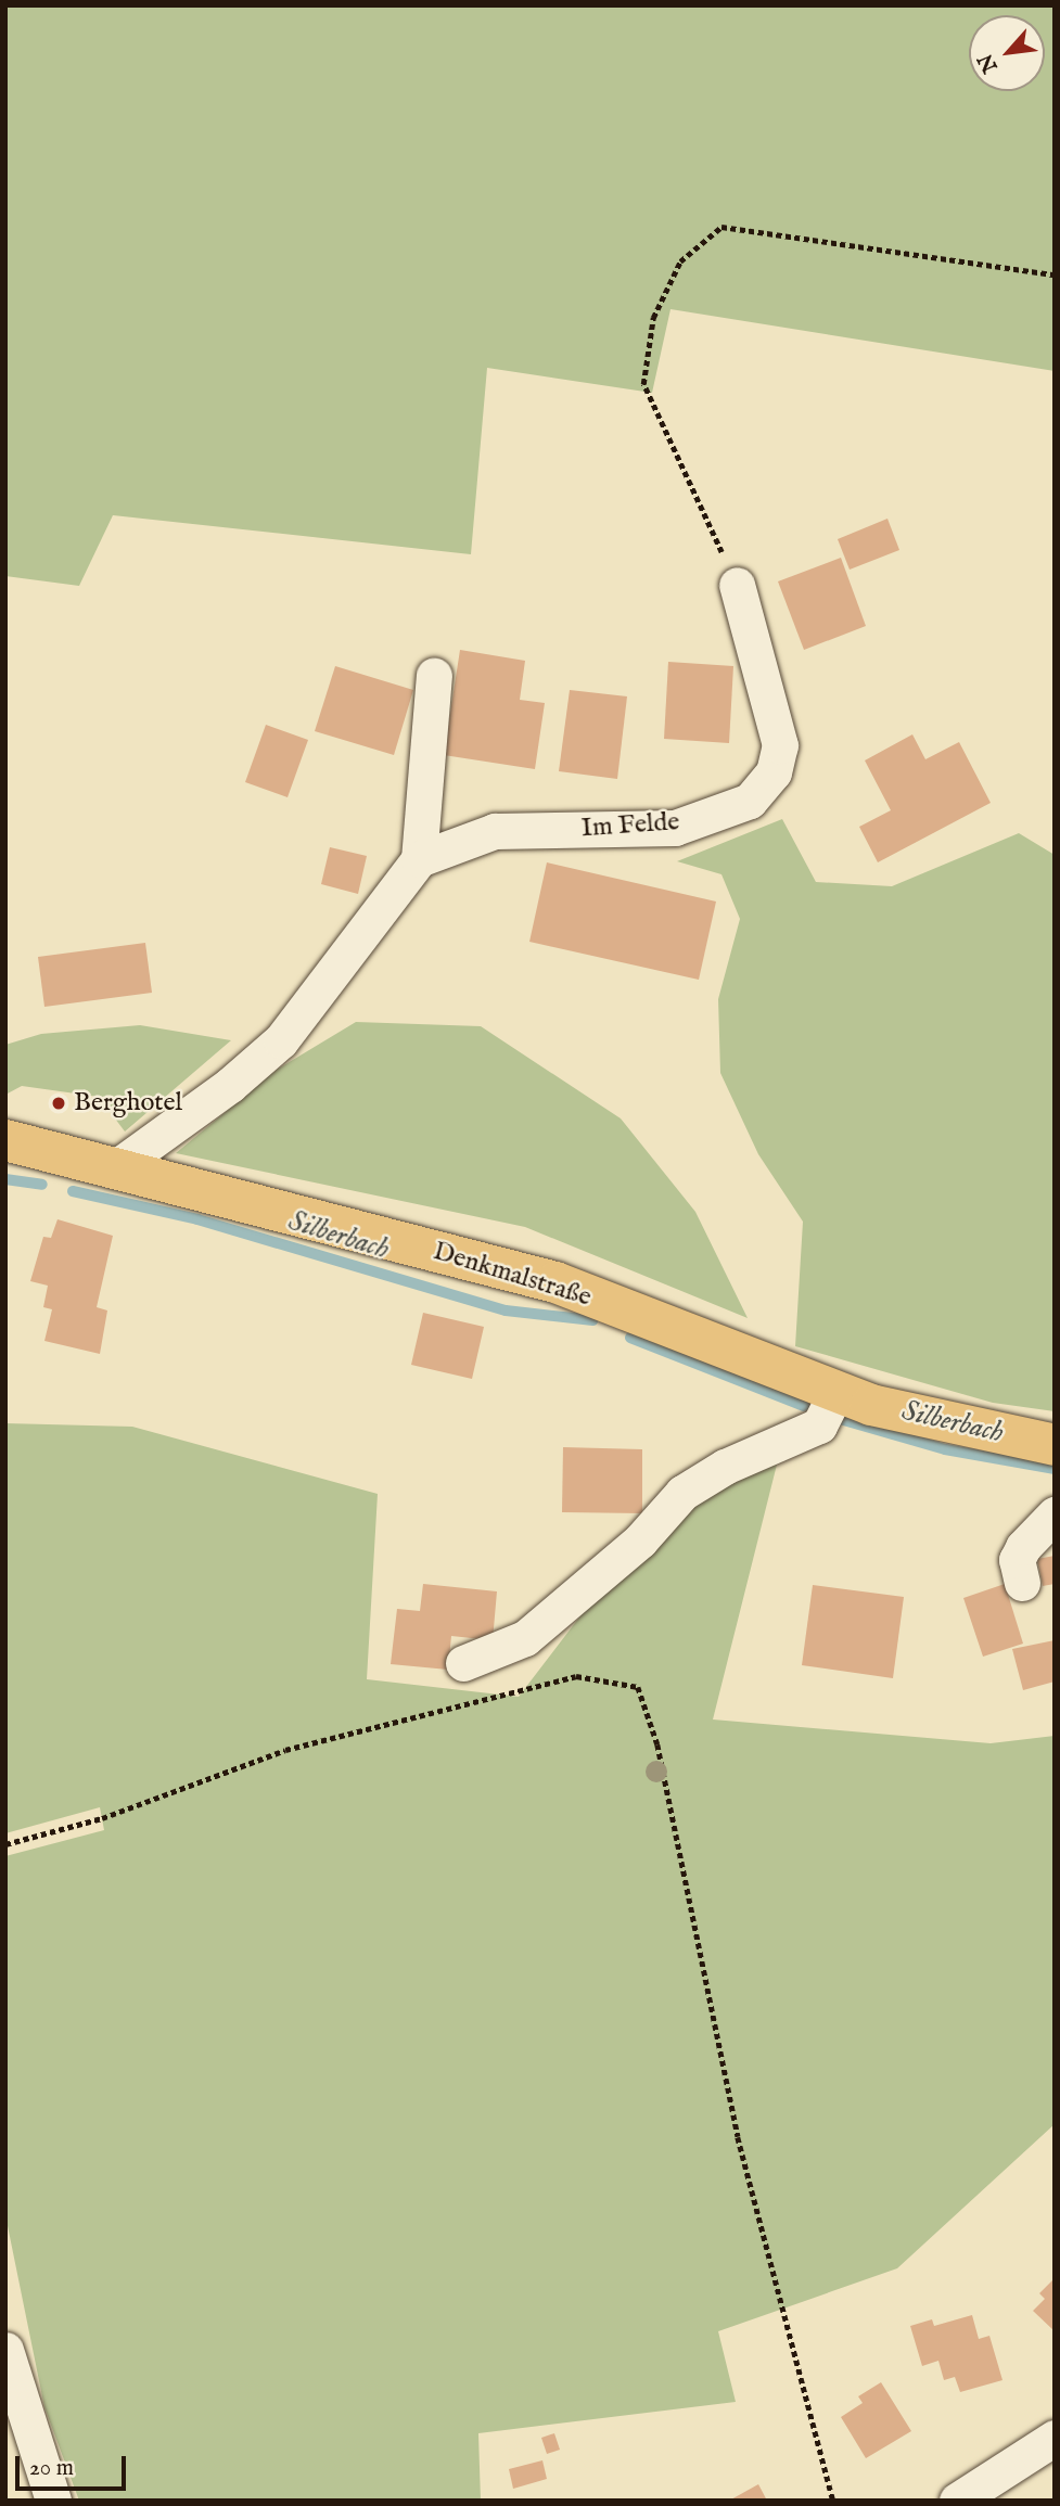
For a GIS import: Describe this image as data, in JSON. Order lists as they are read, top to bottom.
{
  "streets": {
    "main road": ["Denkmalstraße"],
    "street": ["Im Felde"]
  },
  "water": ["Silberbach"],
  "places": ["Berghotel"],
  "scale_bar": "20 m",
  "north": "bottom left"
}
